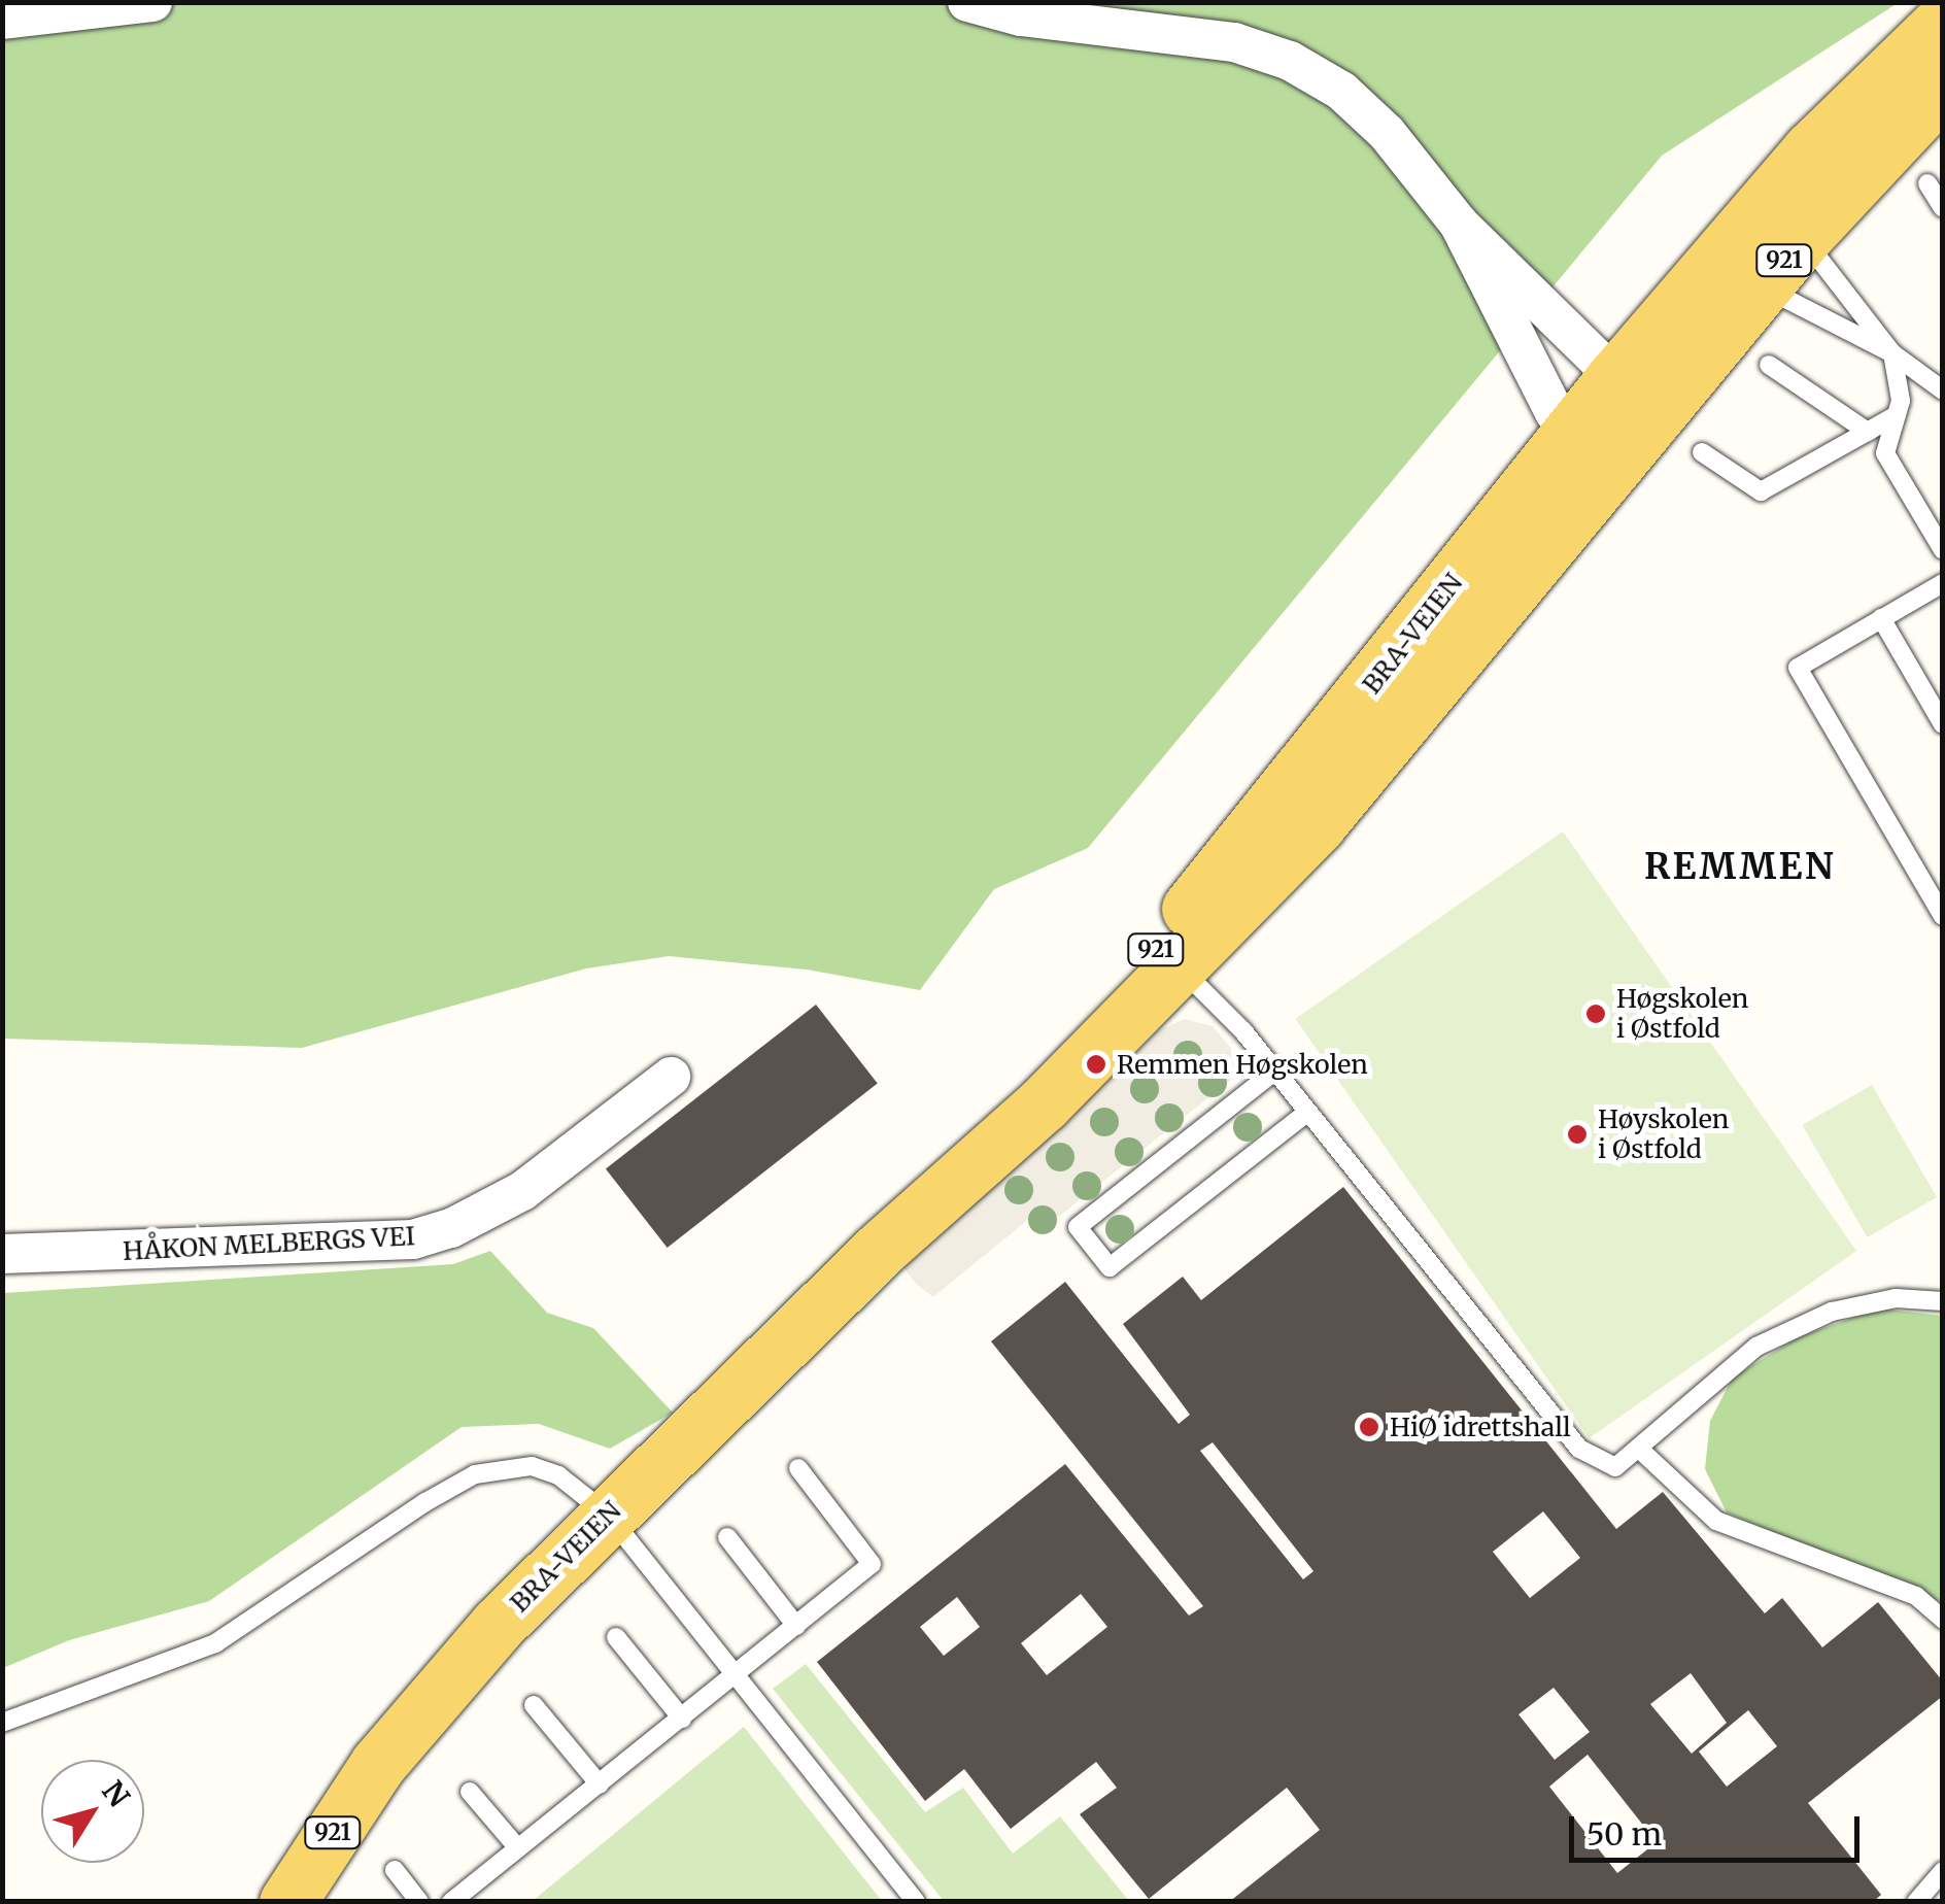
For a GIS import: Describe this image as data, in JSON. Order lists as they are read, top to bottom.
{
  "streets": {
    "main road": ["921", "BRA-VEIEN"],
    "street": ["HÅKON MELBERGS VEI"]
  },
  "districts": ["REMMEN"],
  "places": [
    "Høgskolen i Østfold",
    "Remmen Høgskolen",
    "Høyskolen i Østfold",
    "HiØ idrettshall"
  ],
  "scale_bar": "50 m",
  "north": "top right"
}
